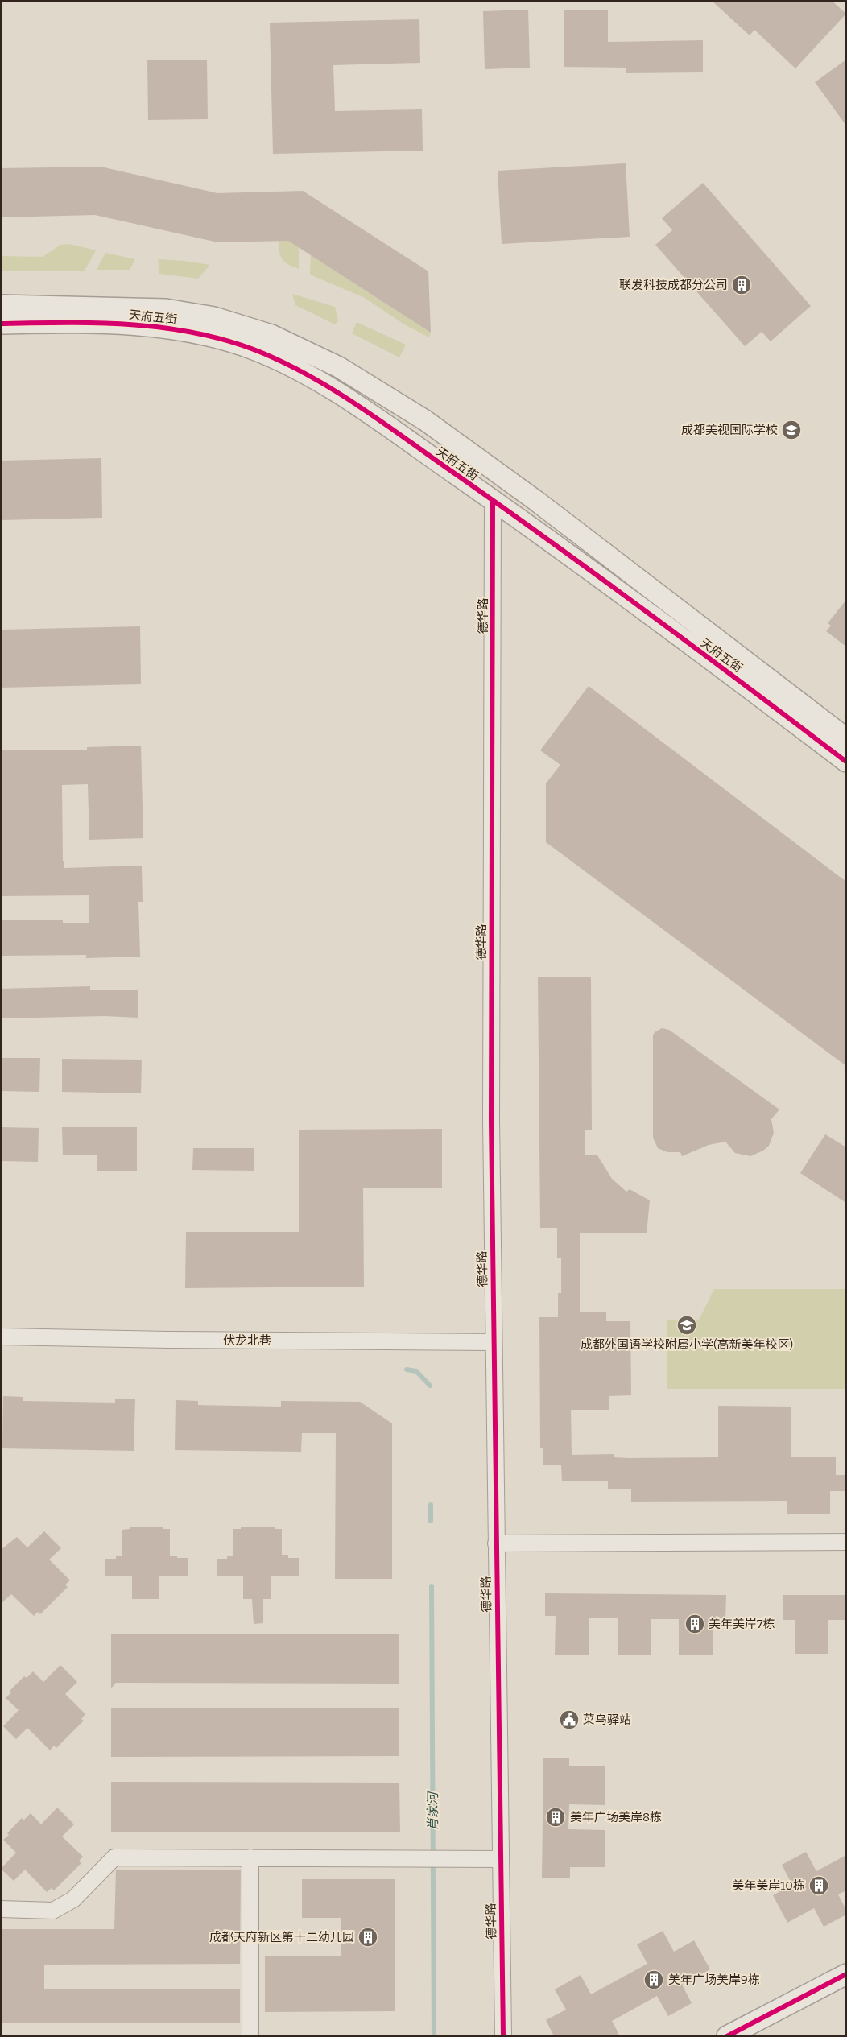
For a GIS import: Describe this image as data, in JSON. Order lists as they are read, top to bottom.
{
  "streets": {
    "street": ["天府五街", "德华路", "伏龙北巷"]
  },
  "crossings": [
    ["天府五街", "德华路"],
    ["德华路", "伏龙北巷"]
  ],
  "water": ["肖家河"],
  "places": {
    "building": [
      "联发科技成都分公司",
      "美年美岸7栋",
      "美年广场美岸8栋",
      "美年美岸10栋",
      "成都天府新区第十二幼儿园",
      "美年广场美岸9栋"
    ],
    "school or university": ["成都美视国际学校", "成都外国语学校附属小学(高新美年校区)"],
    "public building": ["菜鸟驿站"]
  }
}
